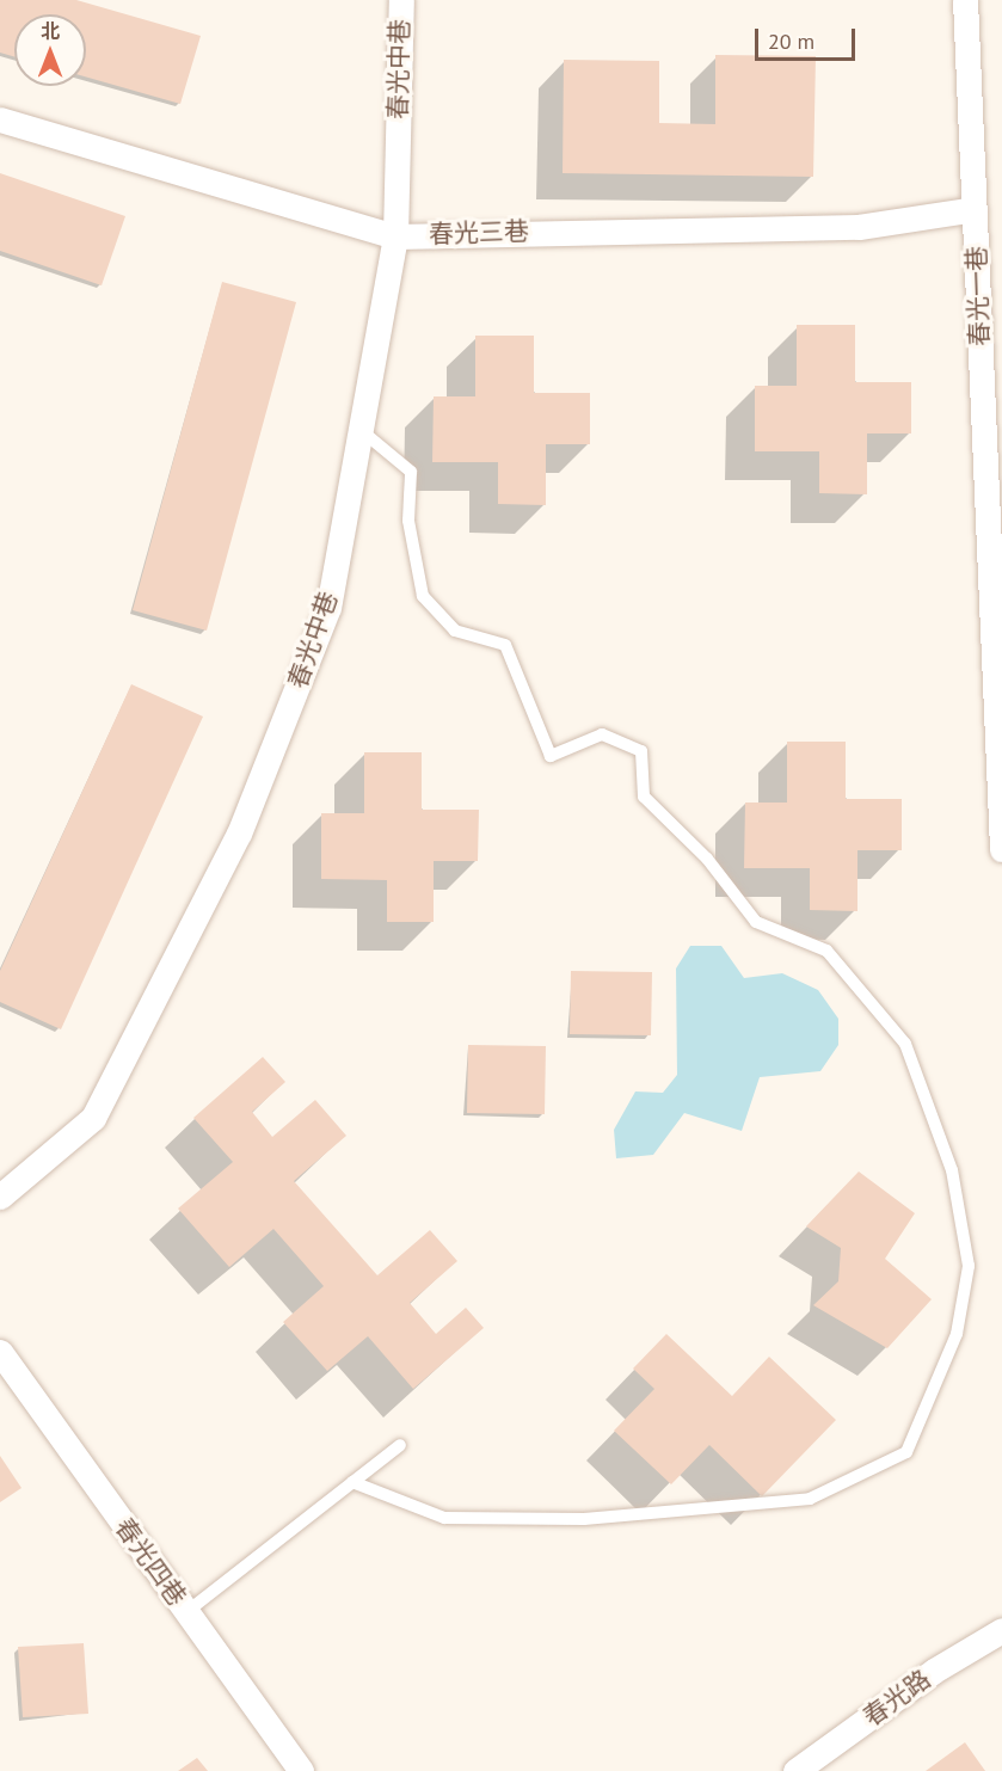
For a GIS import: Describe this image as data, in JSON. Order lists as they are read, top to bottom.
{
  "streets": {
    "street": [
      "春光中巷",
      "春光三巷",
      "春光一巷",
      "春光四巷",
      "春光路"
    ]
  },
  "crossings": [
    ["春光中巷", "春光三巷"],
    ["春光三巷", "春光一巷"]
  ],
  "scale_bar": "20 m",
  "north": "top"
}
